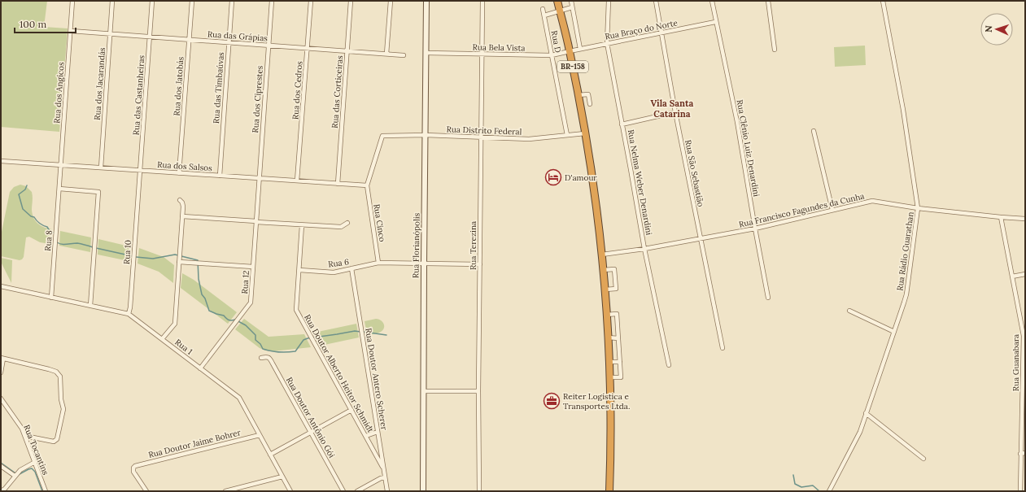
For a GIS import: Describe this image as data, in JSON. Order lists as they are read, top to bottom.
{
  "streets": {
    "highway": ["BR-158"],
    "street": [
      "Rua Braço do Norte",
      "Rua das Grápias",
      "Rua D",
      "Rua Bela Vista",
      "Rua dos Jacarandás",
      "Rua dos Jatobás",
      "Rua das Timbaúvas",
      "Rua dos Cedros",
      "Rua das Corticeiras",
      "Rua dos Angicos",
      "Rua das Castanheiras",
      "Rua dos Ciprestes",
      "Rua Distrito Federal",
      "Rua Clênio Luiz Denardini",
      "Rua dos Salsos",
      "Rua São Sebastião",
      "Rua Nelma Weber Denardini",
      "Rua Francisco Fagundes da Cunha",
      "Rua Cinco",
      "Rua 8",
      "Rua Florianópolis",
      "Rua Terezina",
      "Rua Rádio Guarathan",
      "Rua 10",
      "Rua 6",
      "Rua 12",
      "Rua 1",
      "Rua Guanabara",
      "Rua Doutor Alberto Heitor Schmidt",
      "Rua Doutor Antero Scherer",
      "Rua Doutor Antônio Gói",
      "Rua Doutor Jaime Bohrer",
      "Rua Tocantins"
    ]
  },
  "crossings": [
    ["Rua Braço do Norte", "Rua Bela Vista"],
    ["Rua Braço do Norte", "BR-158"],
    ["Rua Braço do Norte", "Rua Clênio Luiz Denardini"],
    ["Rua Braço do Norte", "Rua São Sebastião"],
    ["Rua Braço do Norte", "Rua Nelma Weber Denardini"],
    ["Rua das Grápias", "Rua dos Jacarandás"],
    ["Rua das Grápias", "Rua dos Jatobás"],
    ["Rua das Grápias", "Rua das Timbaúvas"],
    ["Rua das Grápias", "Rua dos Cedros"],
    ["Rua das Grápias", "Rua das Corticeiras"],
    ["Rua das Grápias", "Rua dos Angicos"],
    ["Rua das Grápias", "Rua das Castanheiras"],
    ["Rua das Grápias", "Rua dos Ciprestes"],
    ["Rua D", "Rua Bela Vista"],
    ["Rua D", "Rua Distrito Federal"],
    ["Rua Bela Vista", "BR-158"],
    ["Rua Bela Vista", "Rua Florianópolis"],
    ["Rua Bela Vista", "Rua Terezina"],
    ["BR-158", "Rua Distrito Federal"],
    ["BR-158", "Rua Francisco Fagundes da Cunha"],
    ["Rua dos Jacarandás", "Rua dos Salsos"],
    ["Rua dos Jatobás", "Rua dos Salsos"],
    ["Rua das Timbaúvas", "Rua dos Salsos"],
    ["Rua dos Cedros", "Rua dos Salsos"],
    ["Rua das Corticeiras", "Rua dos Salsos"],
    ["Rua dos Angicos", "Rua dos Salsos"],
    ["Rua dos Angicos", "Rua 8"],
    ["Rua das Castanheiras", "Rua dos Salsos"],
    ["Rua das Castanheiras", "Rua 10"],
    ["Rua dos Ciprestes", "Rua dos Salsos"],
    ["Rua dos Ciprestes", "Rua 12"],
    ["Rua Distrito Federal", "Rua dos Salsos"],
    ["Rua Distrito Federal", "Rua Cinco"],
    ["Rua Distrito Federal", "Rua Florianópolis"],
    ["Rua Distrito Federal", "Rua Terezina"],
    ["Rua Clênio Luiz Denardini", "Rua Francisco Fagundes da Cunha"],
    ["Rua dos Salsos", "Rua Cinco"],
    ["Rua São Sebastião", "Rua Francisco Fagundes da Cunha"],
    ["Rua Nelma Weber Denardini", "Rua Francisco Fagundes da Cunha"],
    ["Rua Francisco Fagundes da Cunha", "Rua Rádio Guarathan"],
    ["Rua Francisco Fagundes da Cunha", "Rua Guanabara"],
    ["Rua Cinco", "Rua 6"],
    ["Rua 8", "Rua 1"],
    ["Rua Florianópolis", "Rua 6"],
    ["Rua Terezina", "Rua 6"],
    ["Rua 10", "Rua 1"],
    ["Rua 6", "Rua Doutor Alberto Heitor Schmidt"],
    ["Rua 6", "Rua Doutor Antero Scherer"],
    ["Rua 12", "Rua 1"],
    ["Rua 1", "Rua Doutor Jaime Bohrer"],
    ["Rua Doutor Alberto Heitor Schmidt", "Rua Doutor Antero Scherer"]
  ],
  "districts": ["Vila Santa Catarina"],
  "places": {
    "hotel": ["D'amour"],
    "office": ["Reiter Logística e Transportes Ltda."]
  },
  "scale_bar": "100 m",
  "north": "left"
}
